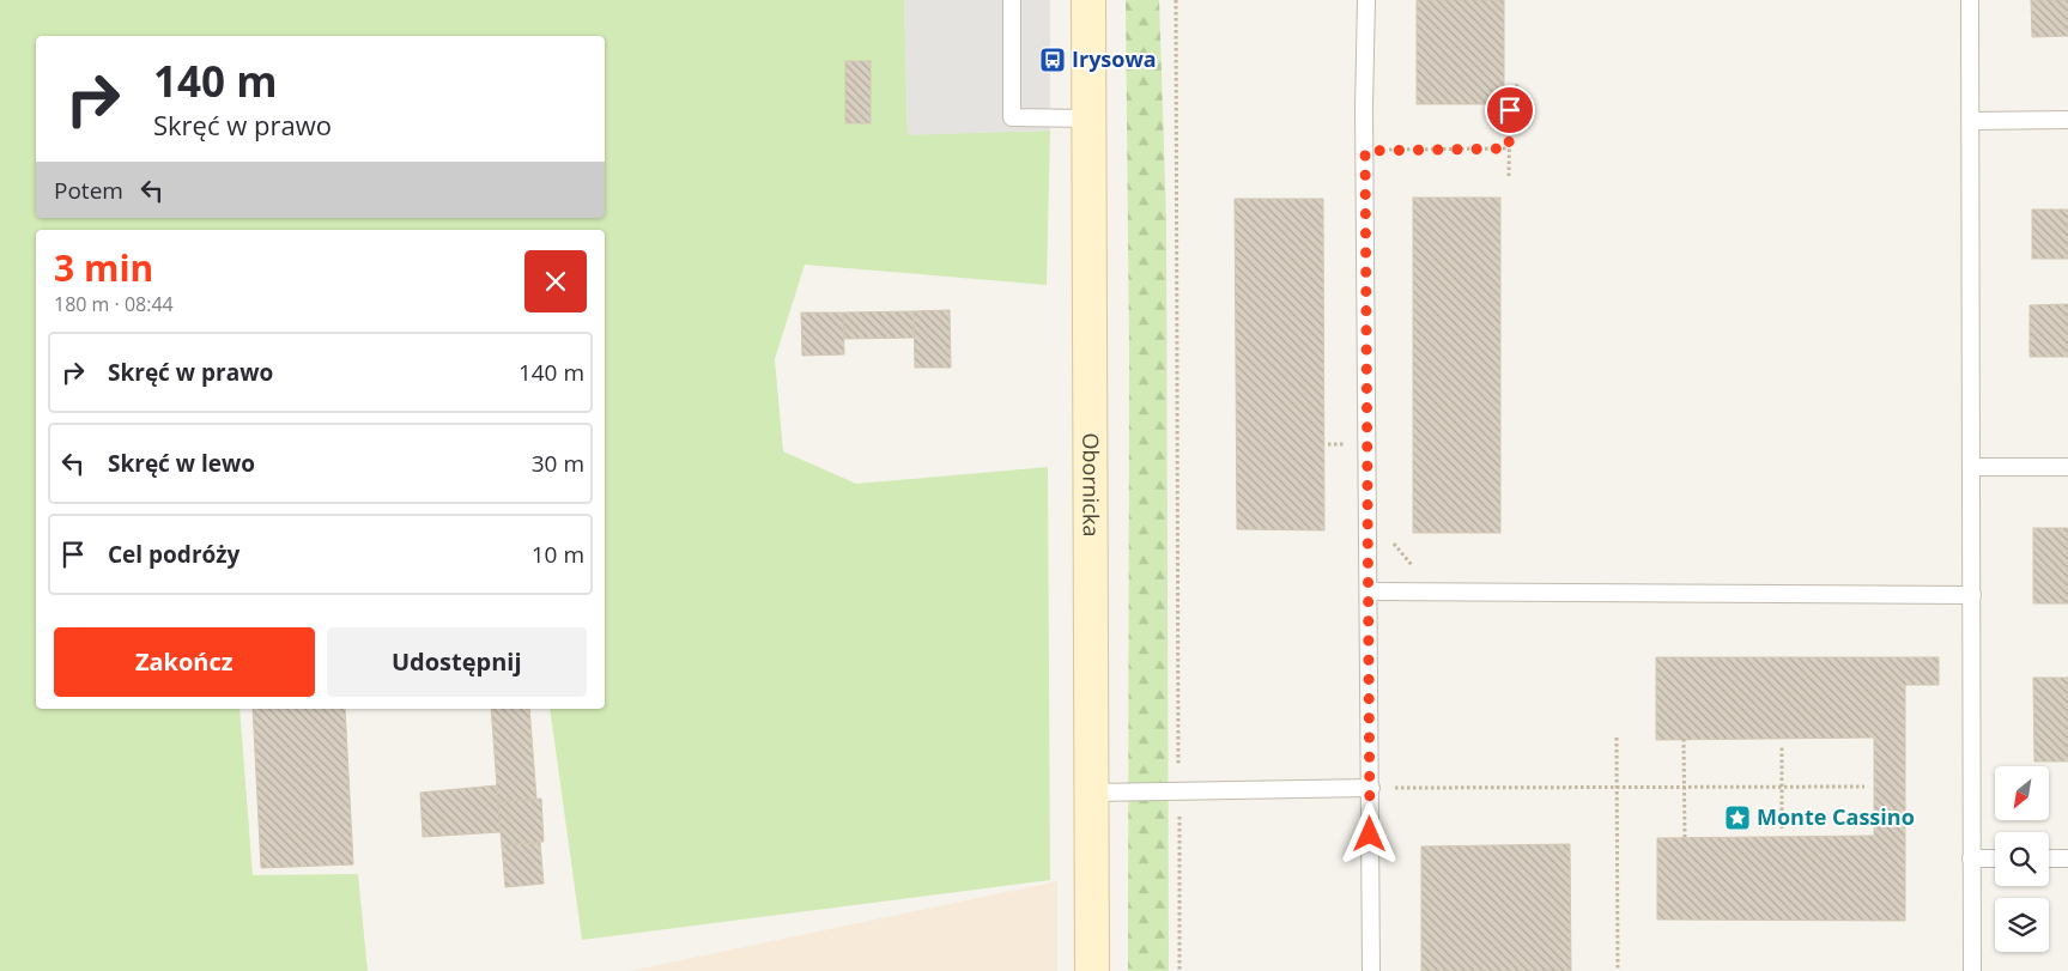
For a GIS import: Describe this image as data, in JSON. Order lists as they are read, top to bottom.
{
  "streets": {
    "main road": ["Obornicka"]
  },
  "places": {
    "bus stop": ["Irysowa"],
    "place": ["Monte Cassino"]
  },
  "north": "bottom left",
  "page": {
    "turn": ["140 m", "Skręć w prawo"],
    "then": "Potem",
    "heading": ["3 min", "180 m · 08:44"],
    "list": [
      {
        "name": "Skręć w prawo",
        "value": "140 m"
      },
      {
        "name": "Skręć w lewo",
        "value": "30 m"
      },
      {
        "name": "Cel podróży",
        "value": "10 m"
      }
    ],
    "buttons": ["Zakończ", "Udostępnij"]
  }
}
